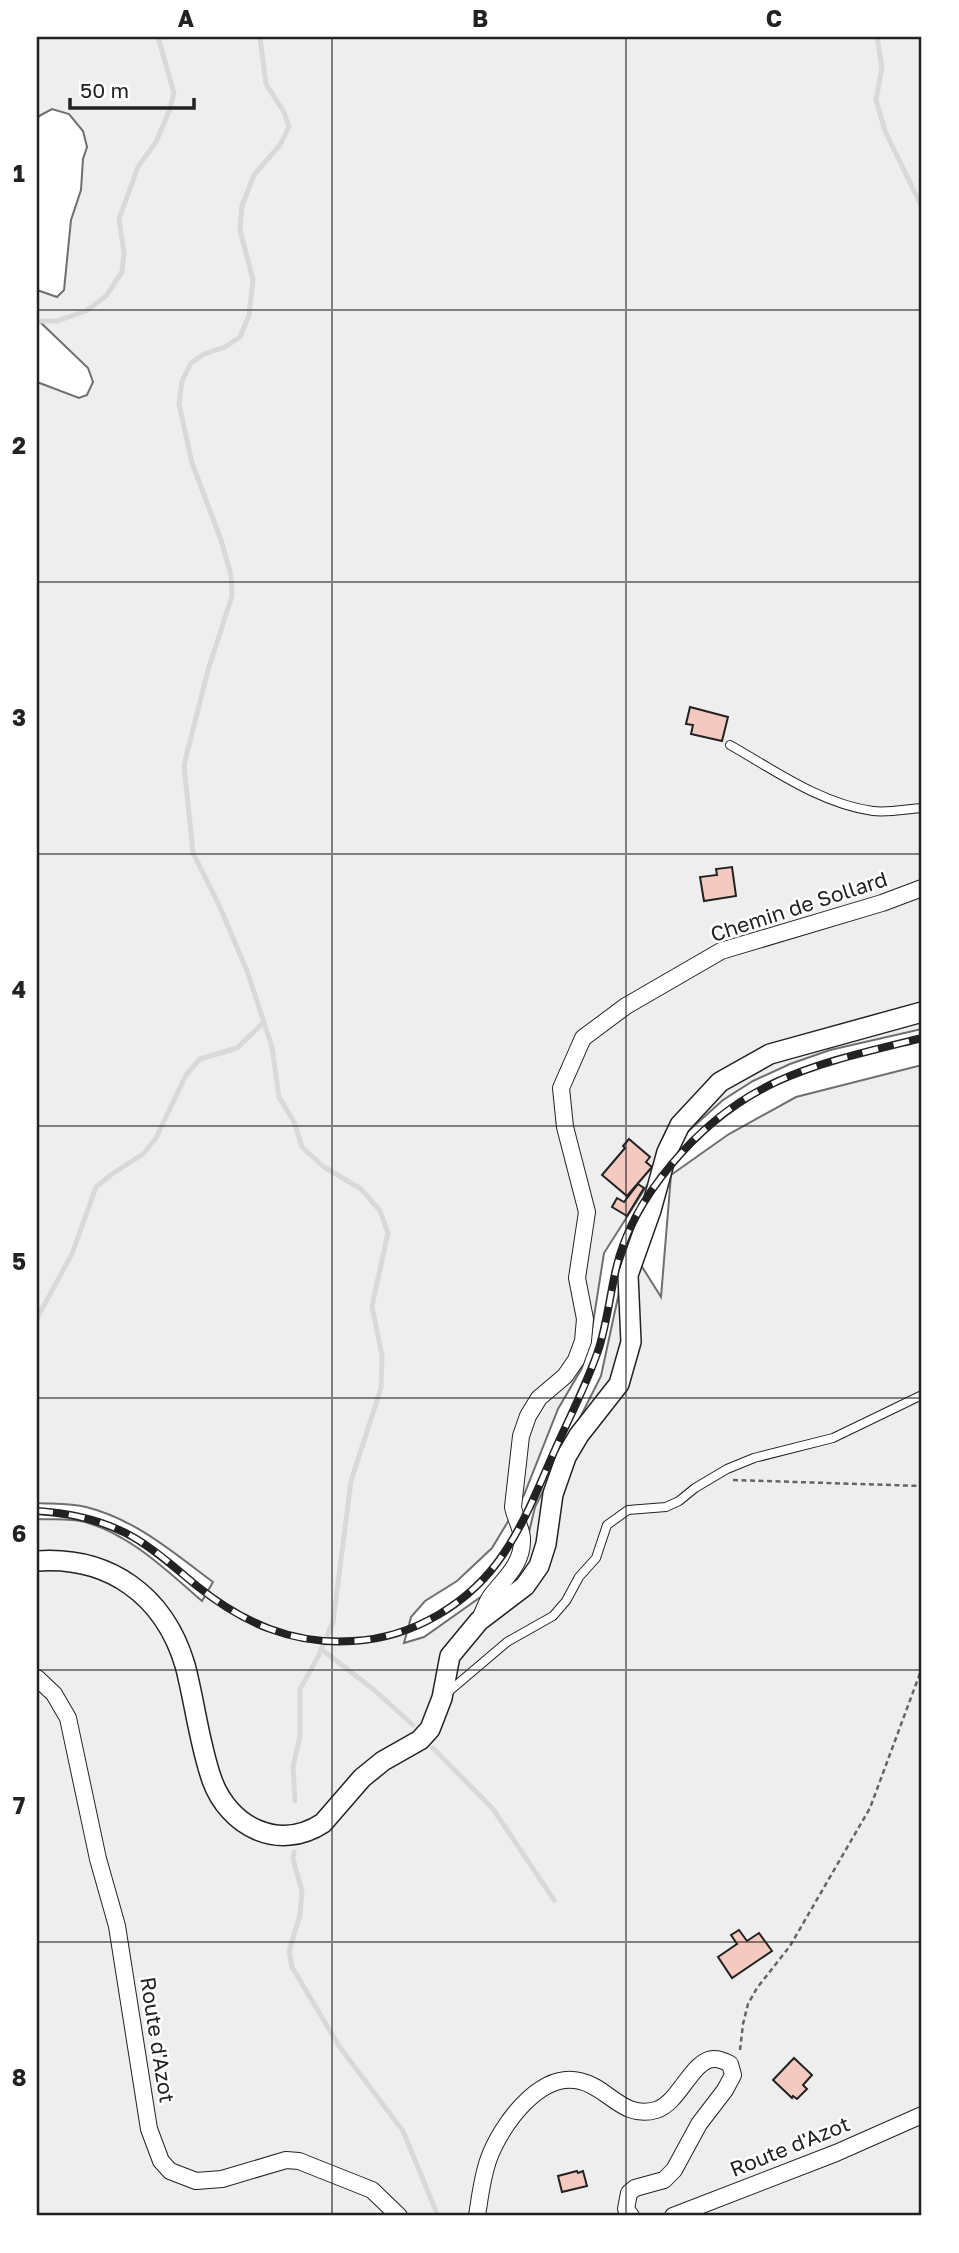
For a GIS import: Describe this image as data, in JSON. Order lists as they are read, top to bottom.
{
  "streets": {
    "street": ["Chemin de Sollard", "Route d'Azot"]
  },
  "scale_bar": "50 m",
  "grid": {
    "columns": ["A", "B", "C"],
    "rows": [
      "1",
      "2",
      "3",
      "4",
      "5",
      "6",
      "7",
      "8"
    ]
  }
}
